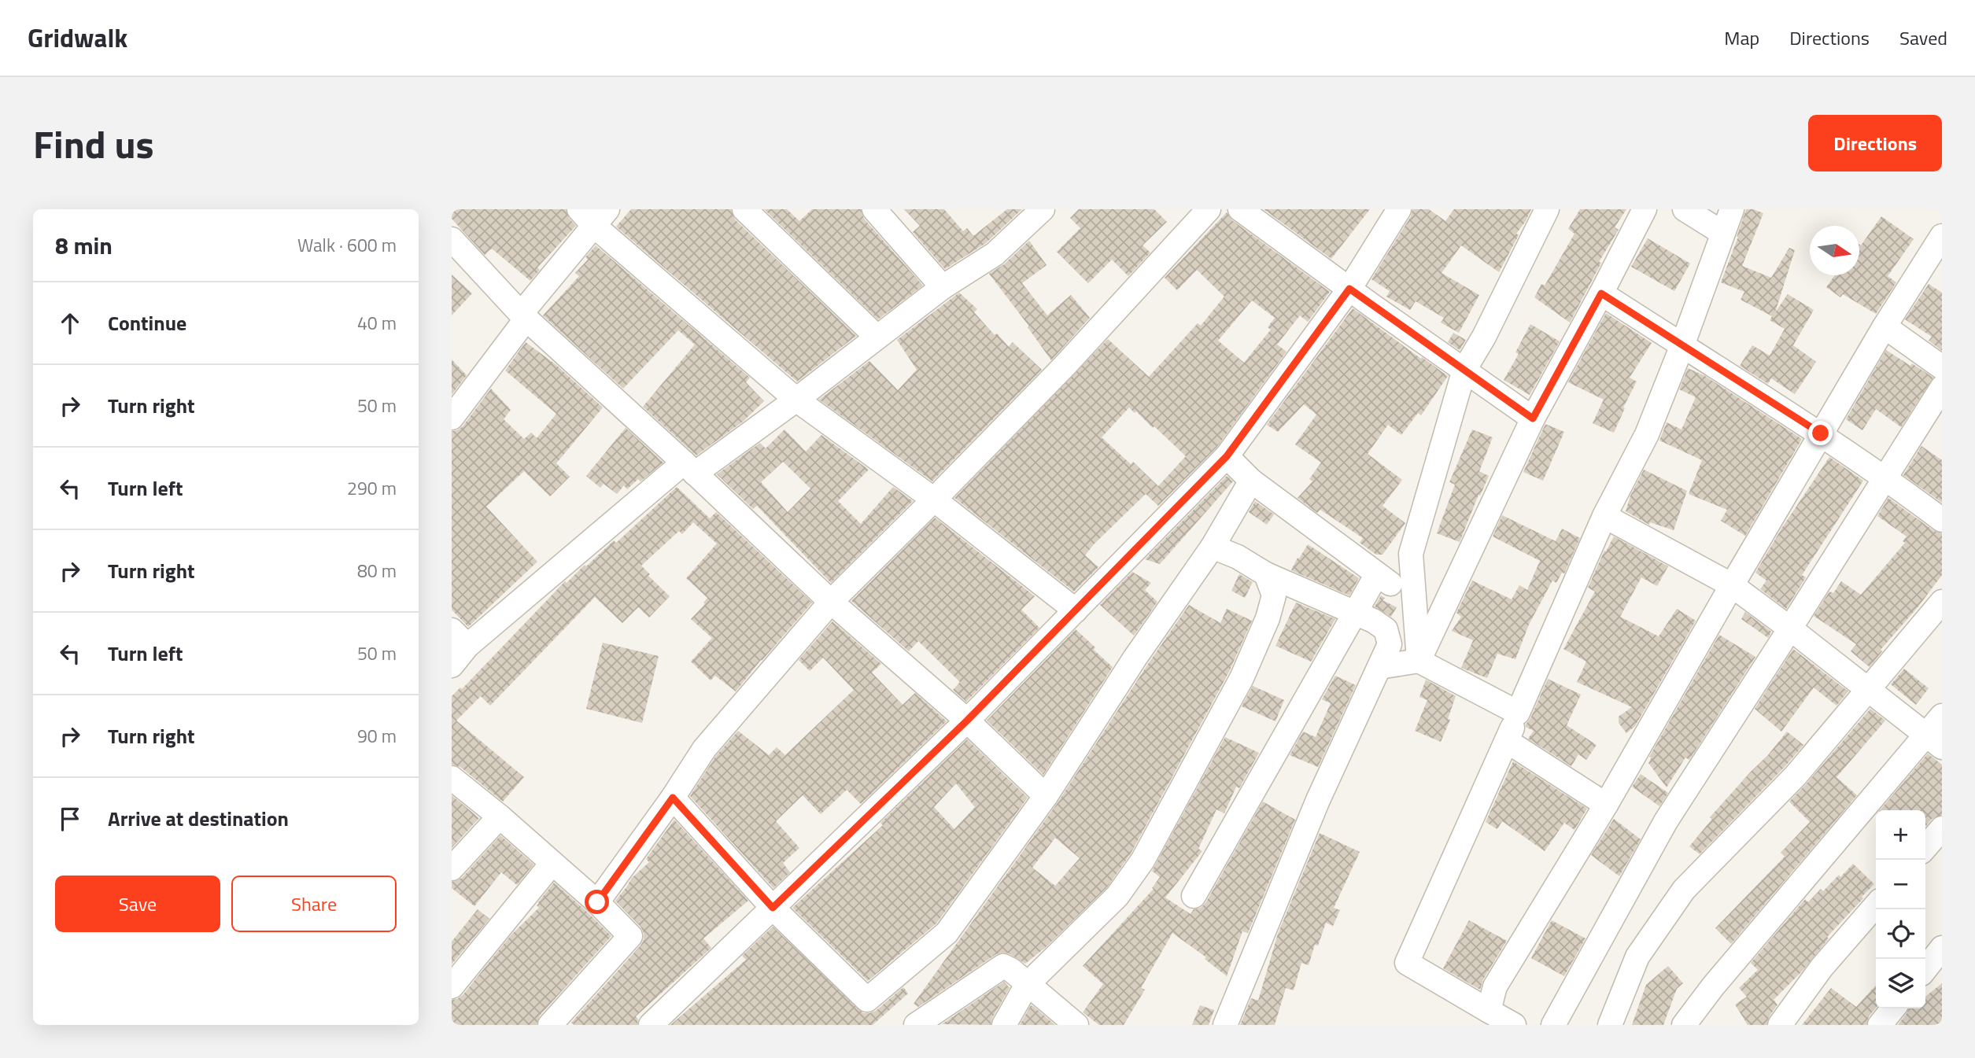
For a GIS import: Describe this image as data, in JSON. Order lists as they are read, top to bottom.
{
  "north": "right",
  "page": {
    "header": "Gridwalk",
    "nav": ["Map", "Directions", "Saved"],
    "title": "Find us",
    "buttons": [
      "Directions",
      ["Save", "Share"]
    ],
    "heading": ["8 min", "Walk · 600 m"],
    "list": [
      ["Continue", "40 m"],
      ["Turn right", "50 m"],
      ["Turn left", "290 m"],
      ["Turn right", "80 m"],
      ["Turn left", "50 m"],
      ["Turn right", "90 m"],
      "Arrive at destination"
    ],
    "map_buttons": ["+", "−"]
  }
}
